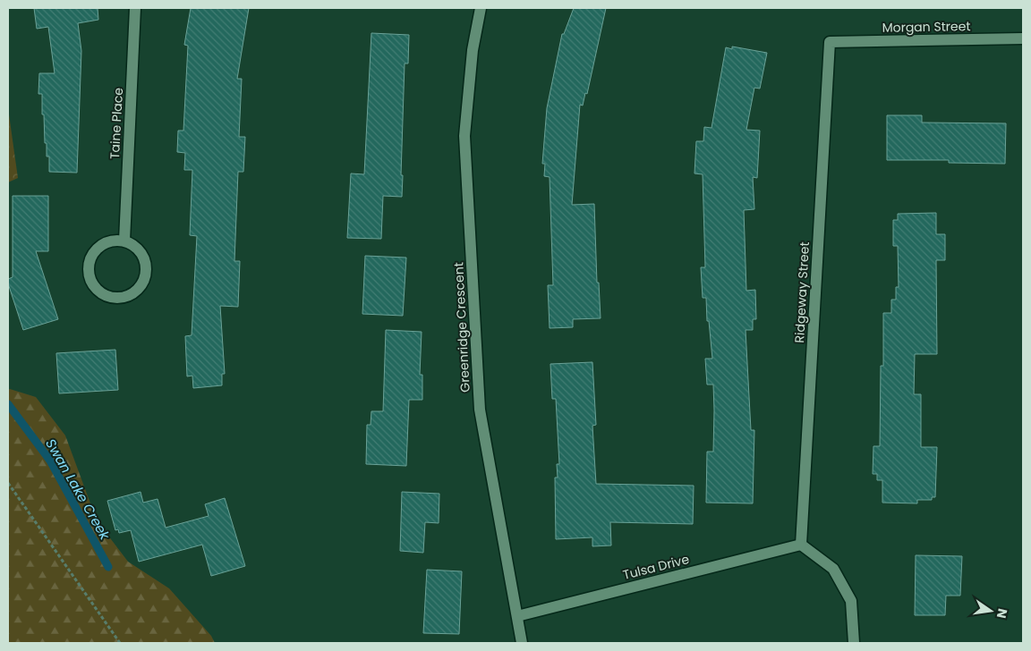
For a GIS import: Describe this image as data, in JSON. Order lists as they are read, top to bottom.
{
  "streets": {
    "street": [
      "Morgan Street",
      "Taine Place",
      "Ridgeway Street",
      "Greenridge Crescent",
      "Tulsa Drive"
    ]
  },
  "crossings": [
    ["Morgan Street", "Ridgeway Street"],
    ["Ridgeway Street", "Tulsa Drive"],
    ["Greenridge Crescent", "Tulsa Drive"]
  ],
  "water": ["Swan Lake Creek"],
  "north": "right"
}
